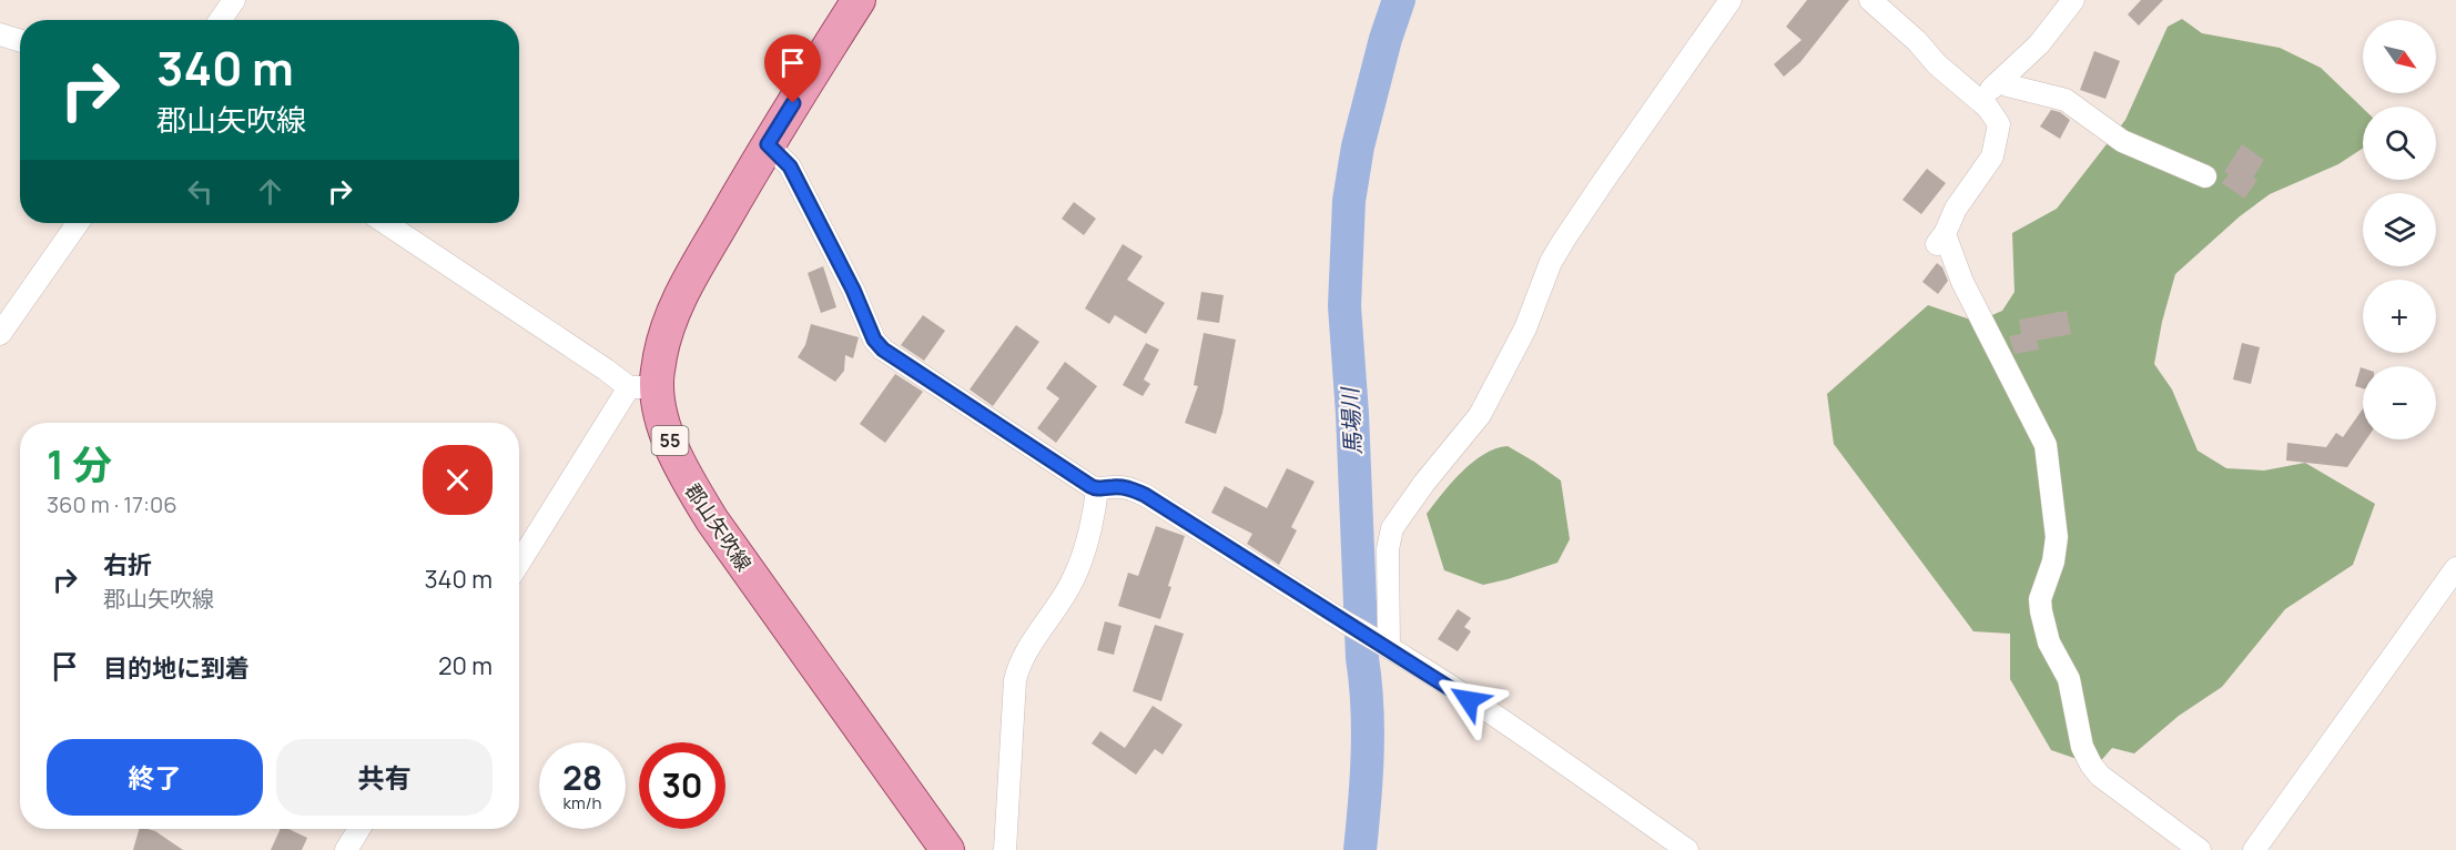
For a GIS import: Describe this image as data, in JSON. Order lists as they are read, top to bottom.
{
  "streets": {
    "main road": ["55", "郡山矢吹線"]
  },
  "water": ["馬場川"],
  "north": "bottom right",
  "page": {
    "map_buttons": ["+", "−"],
    "turn": ["340 m", "郡山矢吹線"],
    "heading": ["1 分", "360 m · 17:06"],
    "list": [
      {
        "name": "右折",
        "note": "郡山矢吹線",
        "value": "340 m"
      },
      {
        "name": "目的地に到着",
        "value": "20 m"
      }
    ],
    "buttons": ["終了", "共有"],
    "speed": "28 km/h",
    "limit": "30"
  }
}
